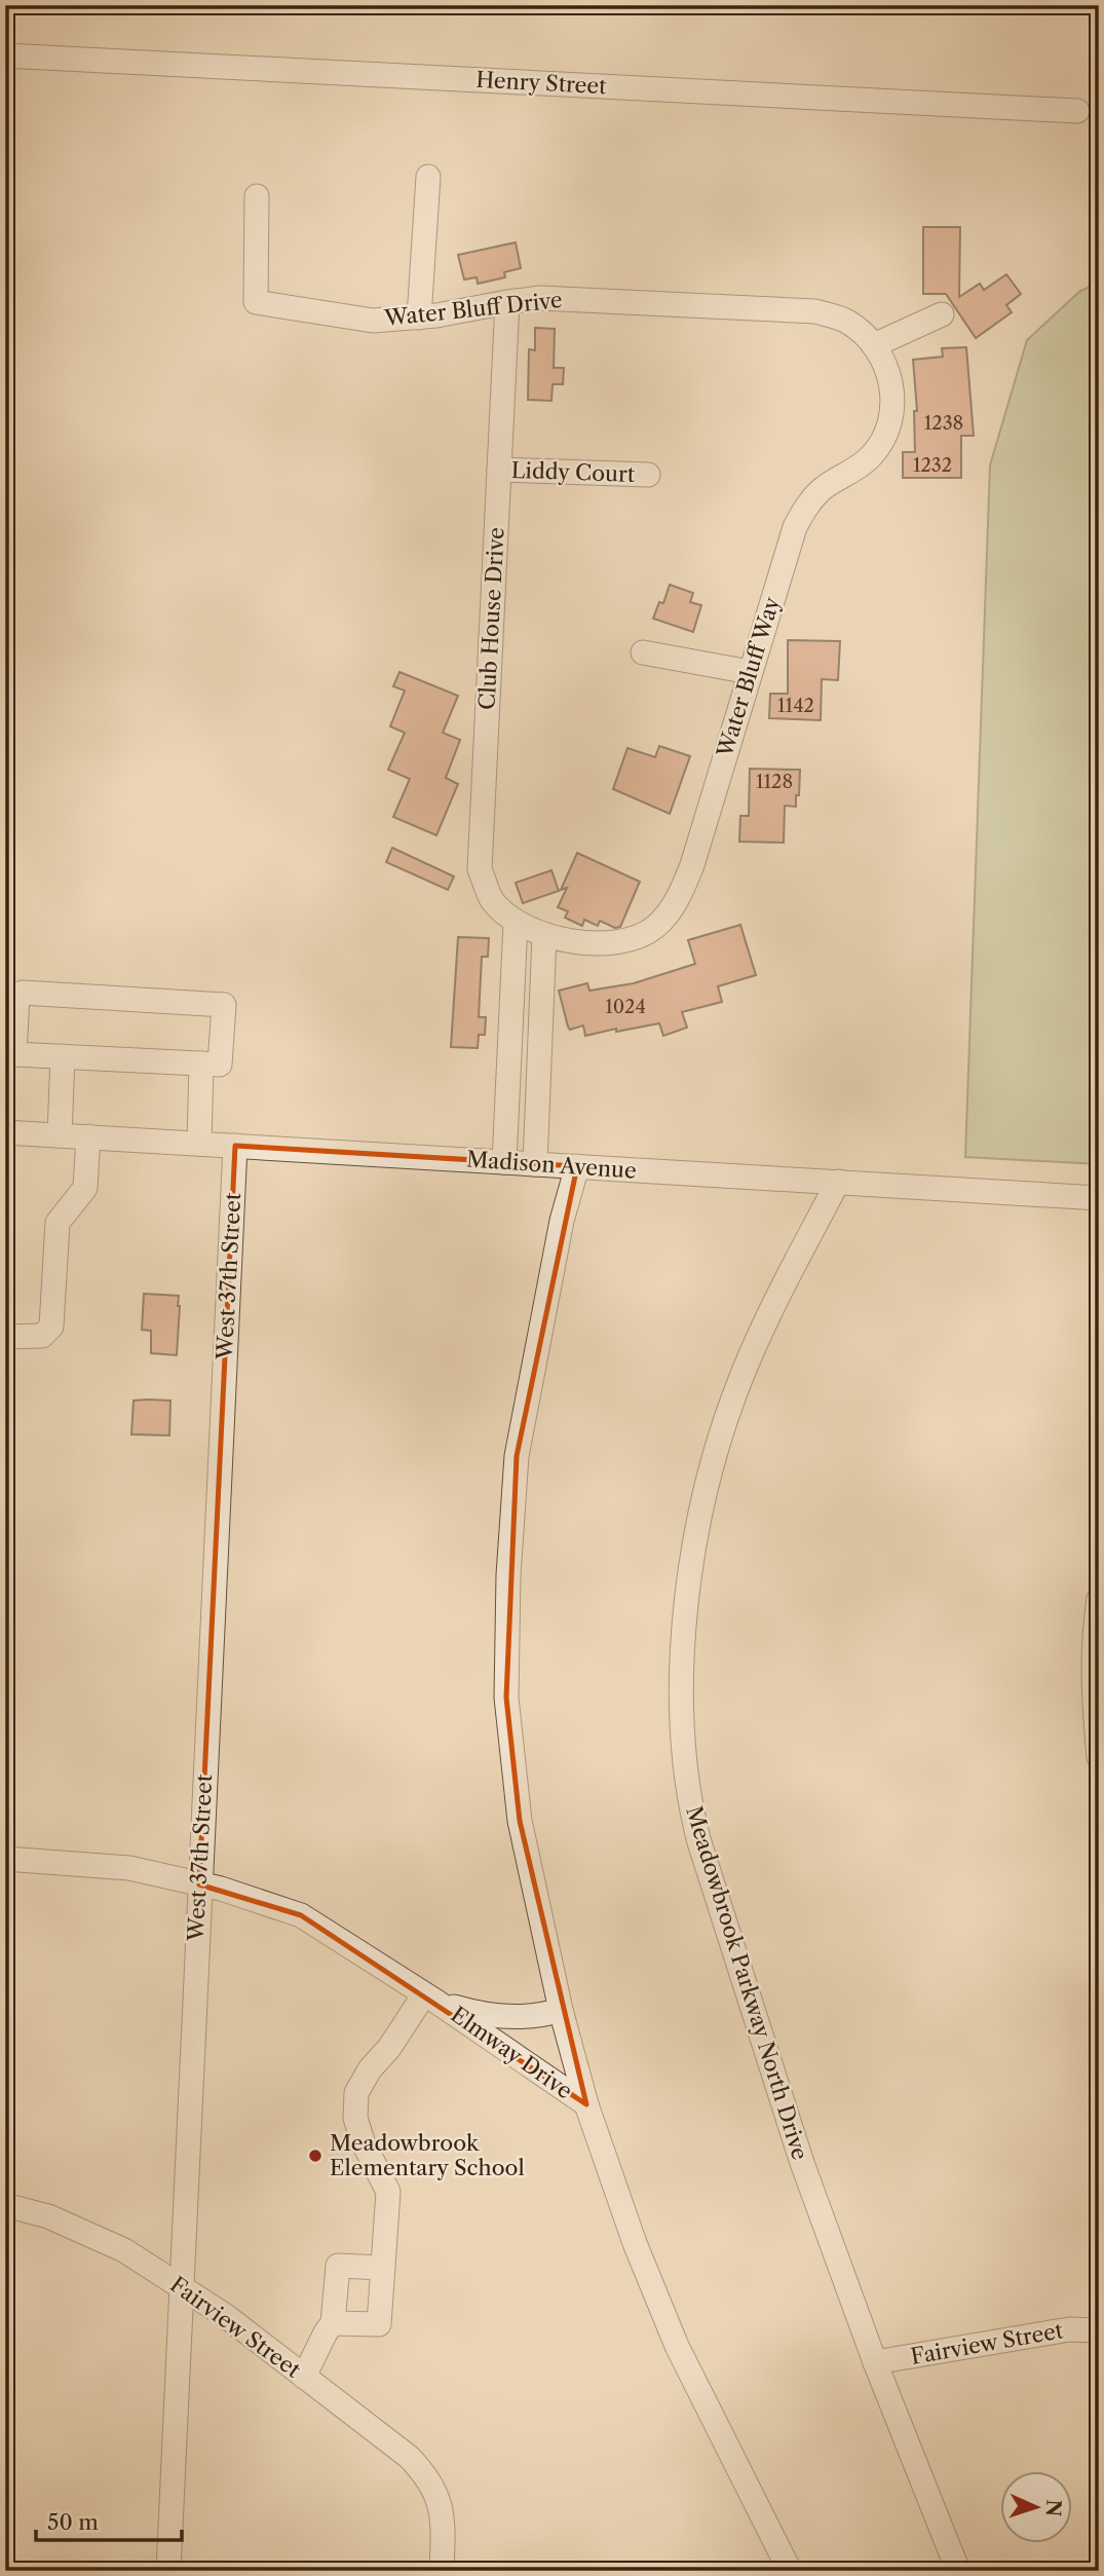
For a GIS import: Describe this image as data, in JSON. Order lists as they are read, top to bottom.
{
  "streets": {
    "street": [
      "Henry Street",
      "Water Bluff Drive",
      "Liddy Court",
      "Club House Drive",
      "Water Bluff Way",
      "Madison Avenue",
      "West 37th Street",
      "Meadowbrook Parkway North Drive",
      "Elmway Drive",
      "Fairview Street"
    ]
  },
  "crossings": [
    ["Water Bluff Drive", "Club House Drive"],
    ["Water Bluff Drive", "Water Bluff Way"],
    ["Liddy Court", "Club House Drive"],
    ["Club House Drive", "Water Bluff Way"],
    ["Madison Avenue", "West 37th Street"],
    ["Madison Avenue", "Meadowbrook Parkway North Drive"],
    ["West 37th Street", "Elmway Drive"],
    ["West 37th Street", "Fairview Street"],
    ["Meadowbrook Parkway North Drive", "Fairview Street"]
  ],
  "places": ["Meadowbrook Elementary School"],
  "house_numbers": [
    "1238",
    "1232",
    "1142",
    "1128",
    "1024"
  ],
  "scale_bar": "50 m",
  "north": "right"
}
